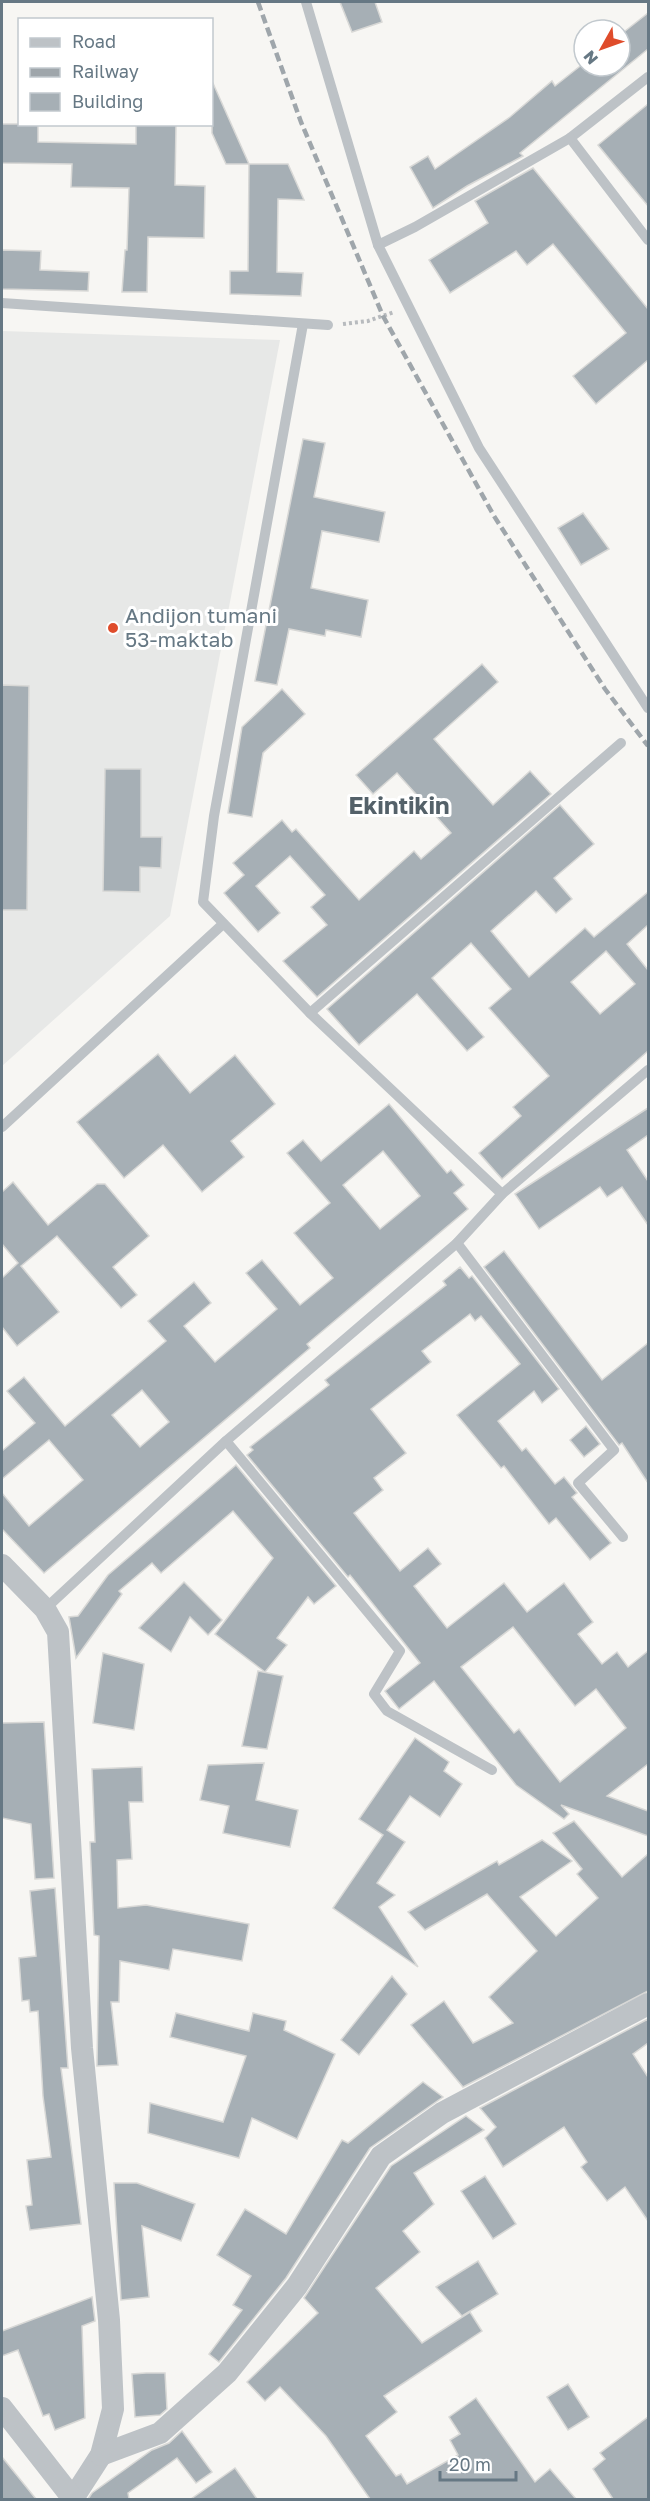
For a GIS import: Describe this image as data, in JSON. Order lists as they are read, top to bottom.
{
  "districts": ["Ekintikin"],
  "places": ["Andijon tumani 53-maktab"],
  "legend": ["Road", "Railway", "Building"],
  "scale_bar": "20 m",
  "north": "bottom left"
}
